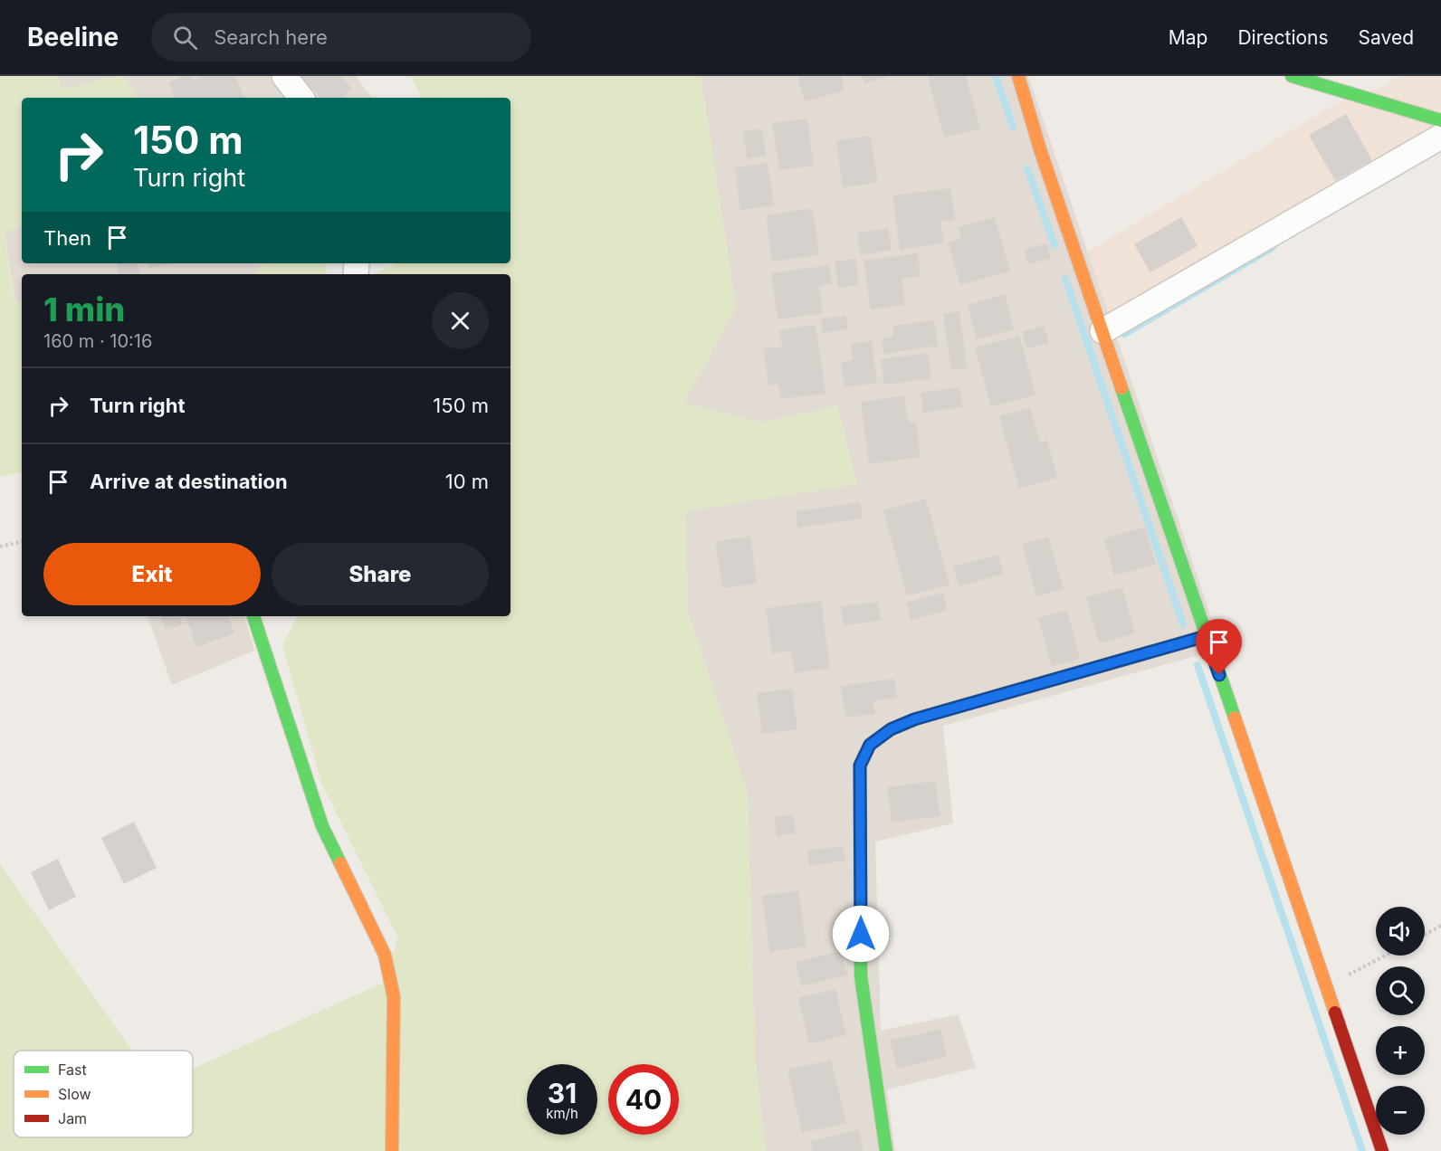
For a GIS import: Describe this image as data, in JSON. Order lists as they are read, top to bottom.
{
  "legend": ["Fast", "Slow", "Jam"],
  "page": {
    "header": "Beeline",
    "search": "Search here",
    "nav": ["Map", "Directions", "Saved"],
    "turn": ["150 m", "Turn right"],
    "then": "Then",
    "heading": ["1 min", "160 m · 10:16"],
    "list": [
      {
        "name": "Turn right",
        "value": "150 m"
      },
      {
        "name": "Arrive at destination",
        "value": "10 m"
      }
    ],
    "buttons": ["Exit", "Share"],
    "map_buttons": ["+", "−"],
    "speed": "31 km/h",
    "limit": "40"
  }
}
